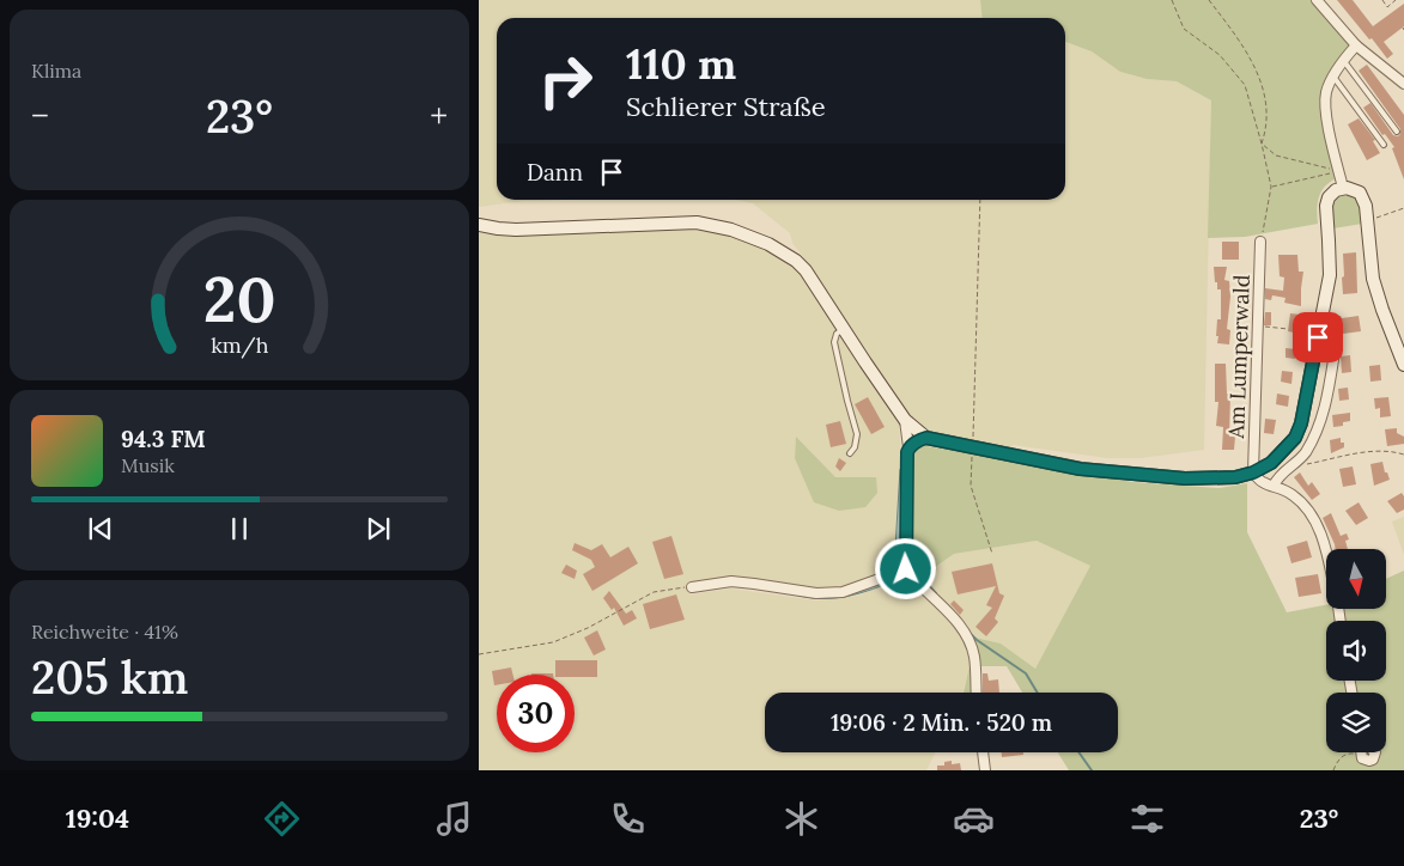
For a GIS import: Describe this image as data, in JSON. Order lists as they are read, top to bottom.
{
  "streets": {
    "street": ["Am Lumperwald"]
  },
  "north": "bottom",
  "page": {
    "tile": [
      "Klima",
      ["Reichweite · 41%", "205 km"]
    ],
    "turn": ["110 m", "Schlierer Straße"],
    "heat": ["−", "23°", "+"],
    "then": "Dann",
    "song": ["94.3 FM", "Musik"],
    "limit": "30",
    "trip": "19:06 · 2 Min. · 520 m",
    "tabs": ["19:04", "23°"],
    "gauge": ["20", "km/h"]
  }
}
